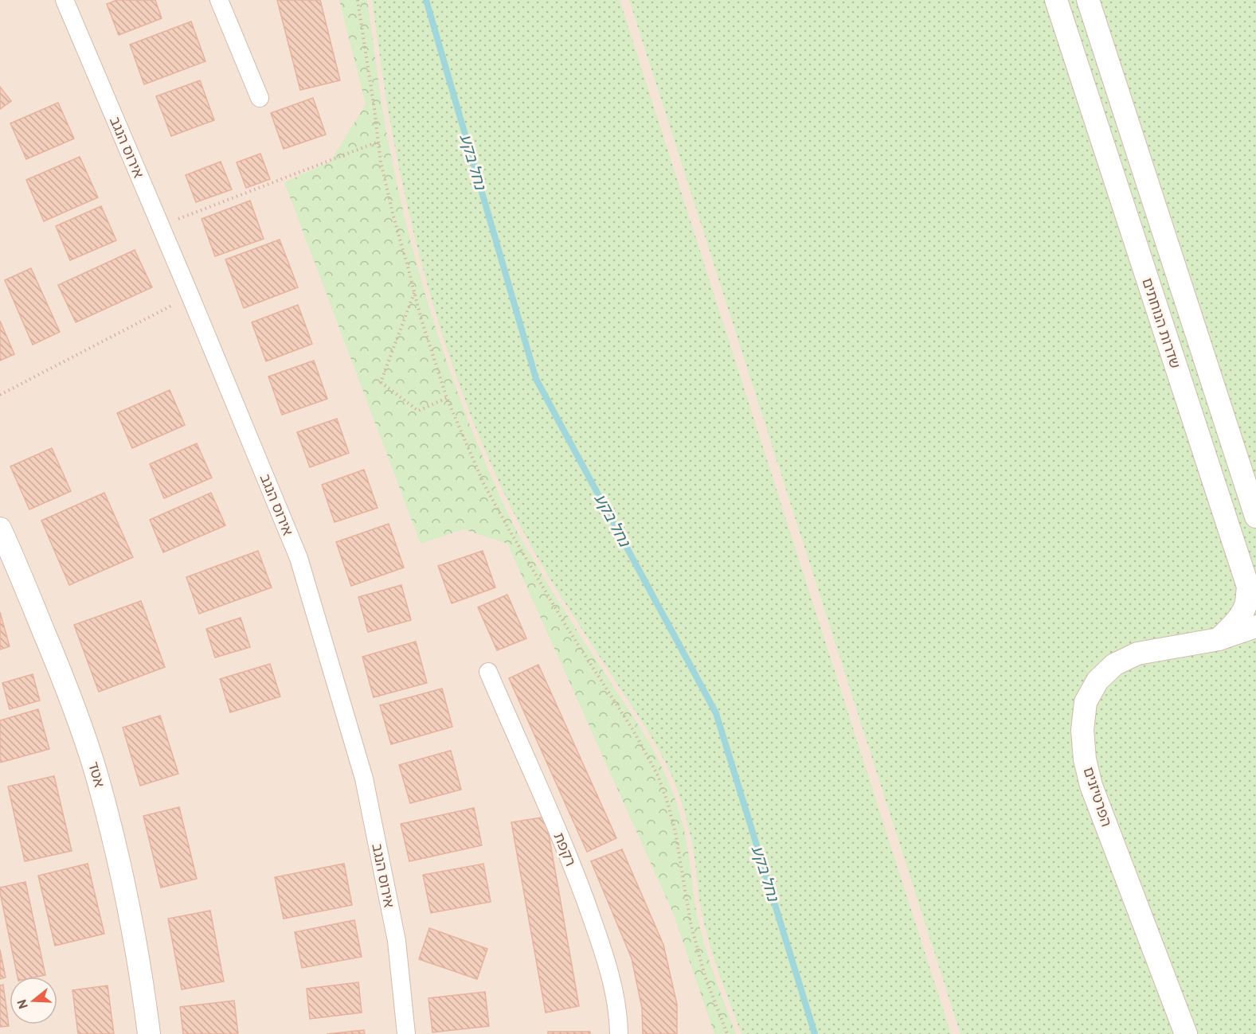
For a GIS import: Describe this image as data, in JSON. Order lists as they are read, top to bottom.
{
  "streets": {
    "street": [
      "אירוס הנגב",
      "שדרות הנוחתים",
      "אטד",
      "הפרטיזנים",
      "רקפת"
    ]
  },
  "crossings": [
    ["שדרות הנוחתים", "הפרטיזנים"]
  ],
  "water": ["נחל בקע"],
  "north": "left"
}
